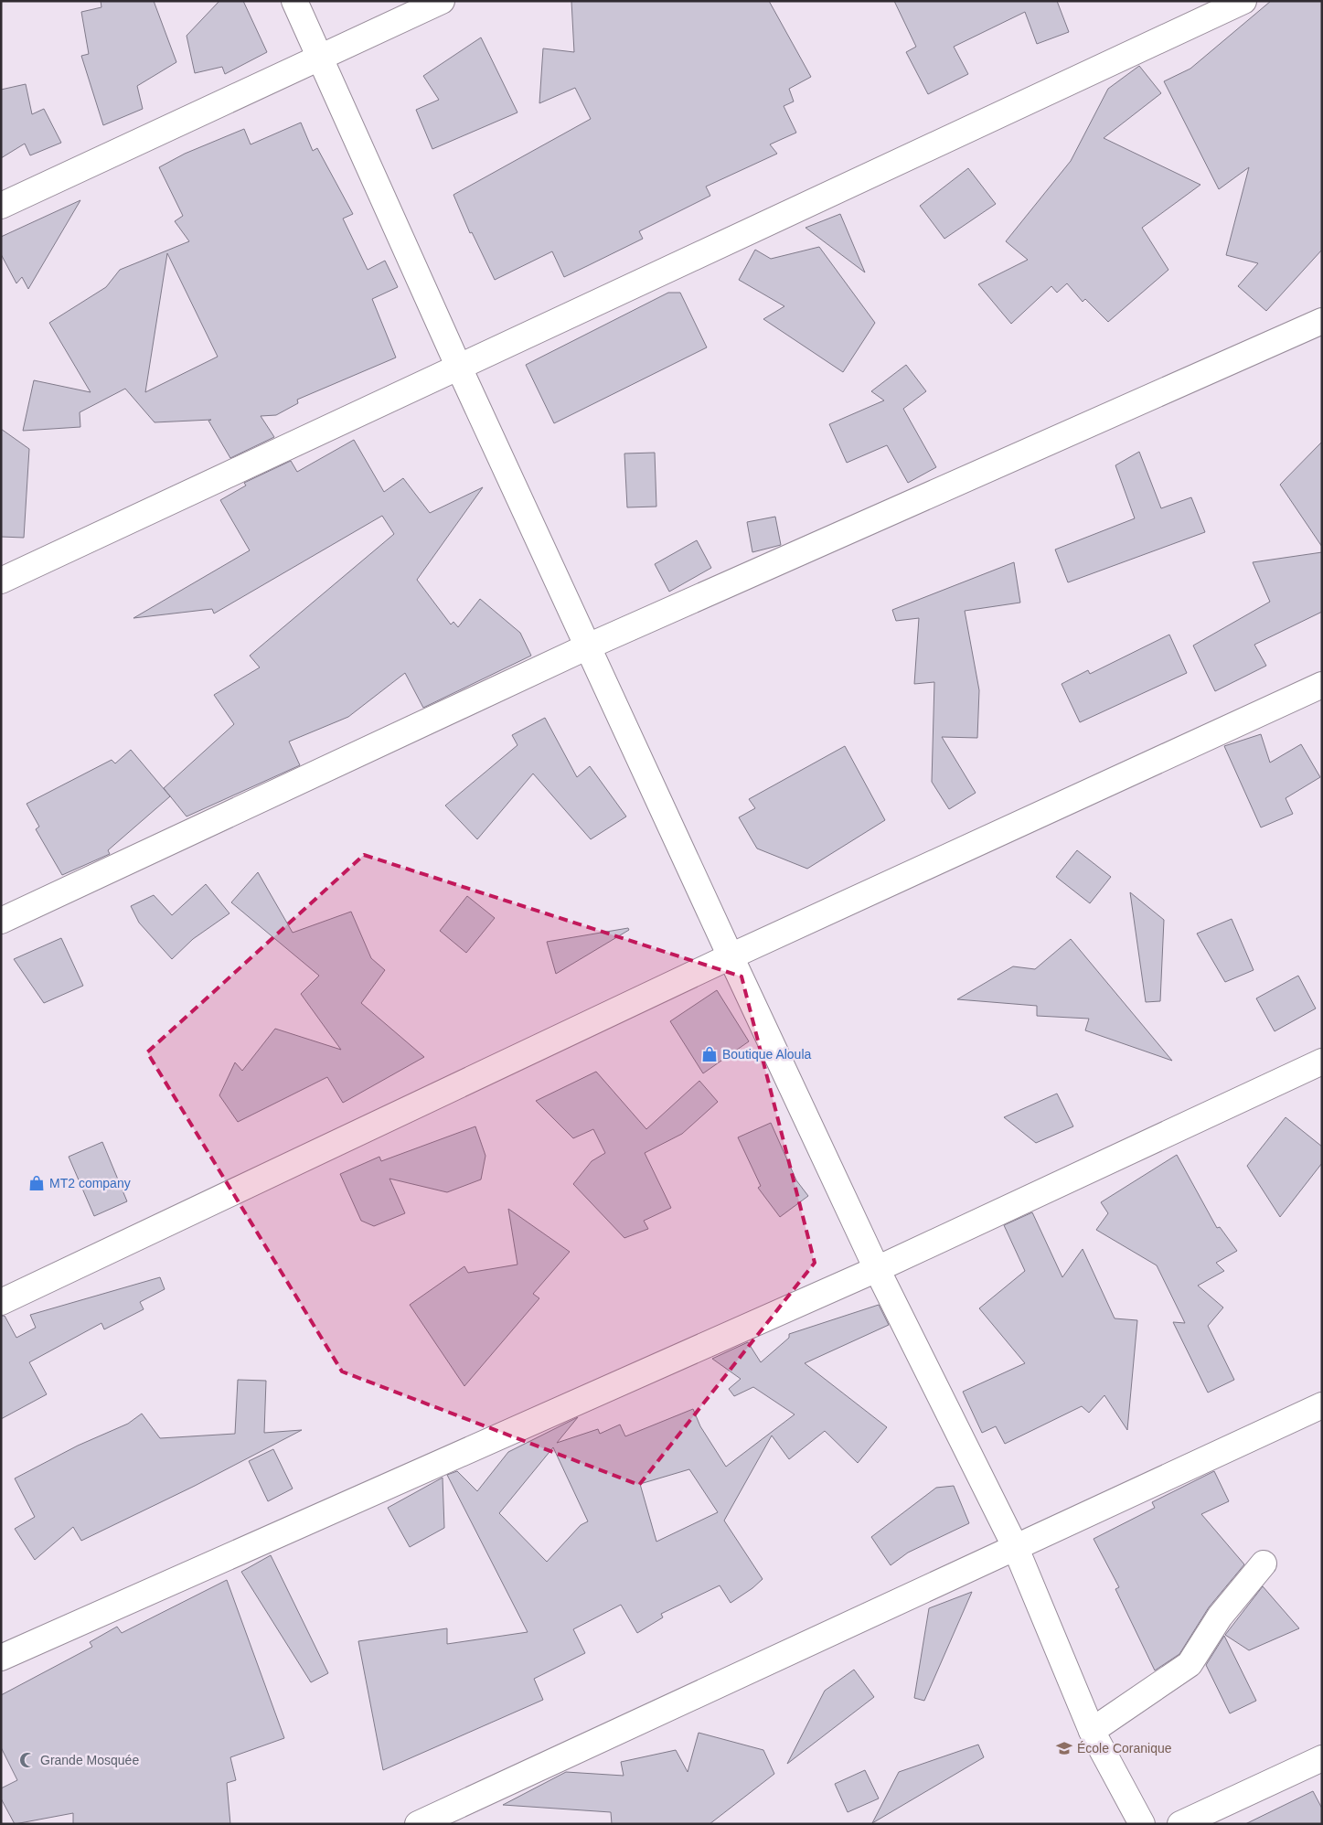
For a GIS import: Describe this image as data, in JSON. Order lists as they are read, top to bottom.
{
  "places": {
    "shop": ["Boutique Aloula", "MT2 company"],
    "school or university": ["École Coranique"],
    "mosque": ["Grande Mosquée"]
  }
}
